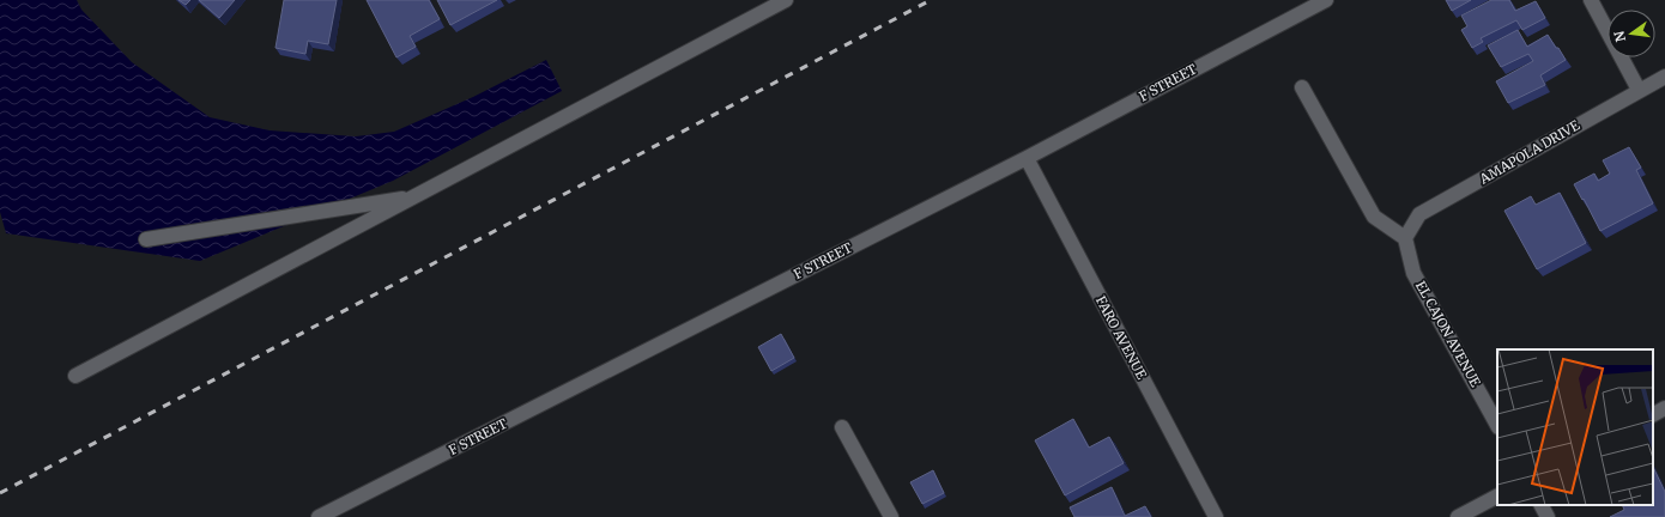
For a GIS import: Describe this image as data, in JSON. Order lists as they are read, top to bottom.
{
  "streets": {
    "street": [
      "F STREET",
      "AMAPOLA DRIVE",
      "EL CAJON AVENUE",
      "FARO AVENUE"
    ]
  },
  "crossings": [
    ["F STREET", "FARO AVENUE"],
    ["AMAPOLA DRIVE", "EL CAJON AVENUE"]
  ],
  "north": "left"
}
